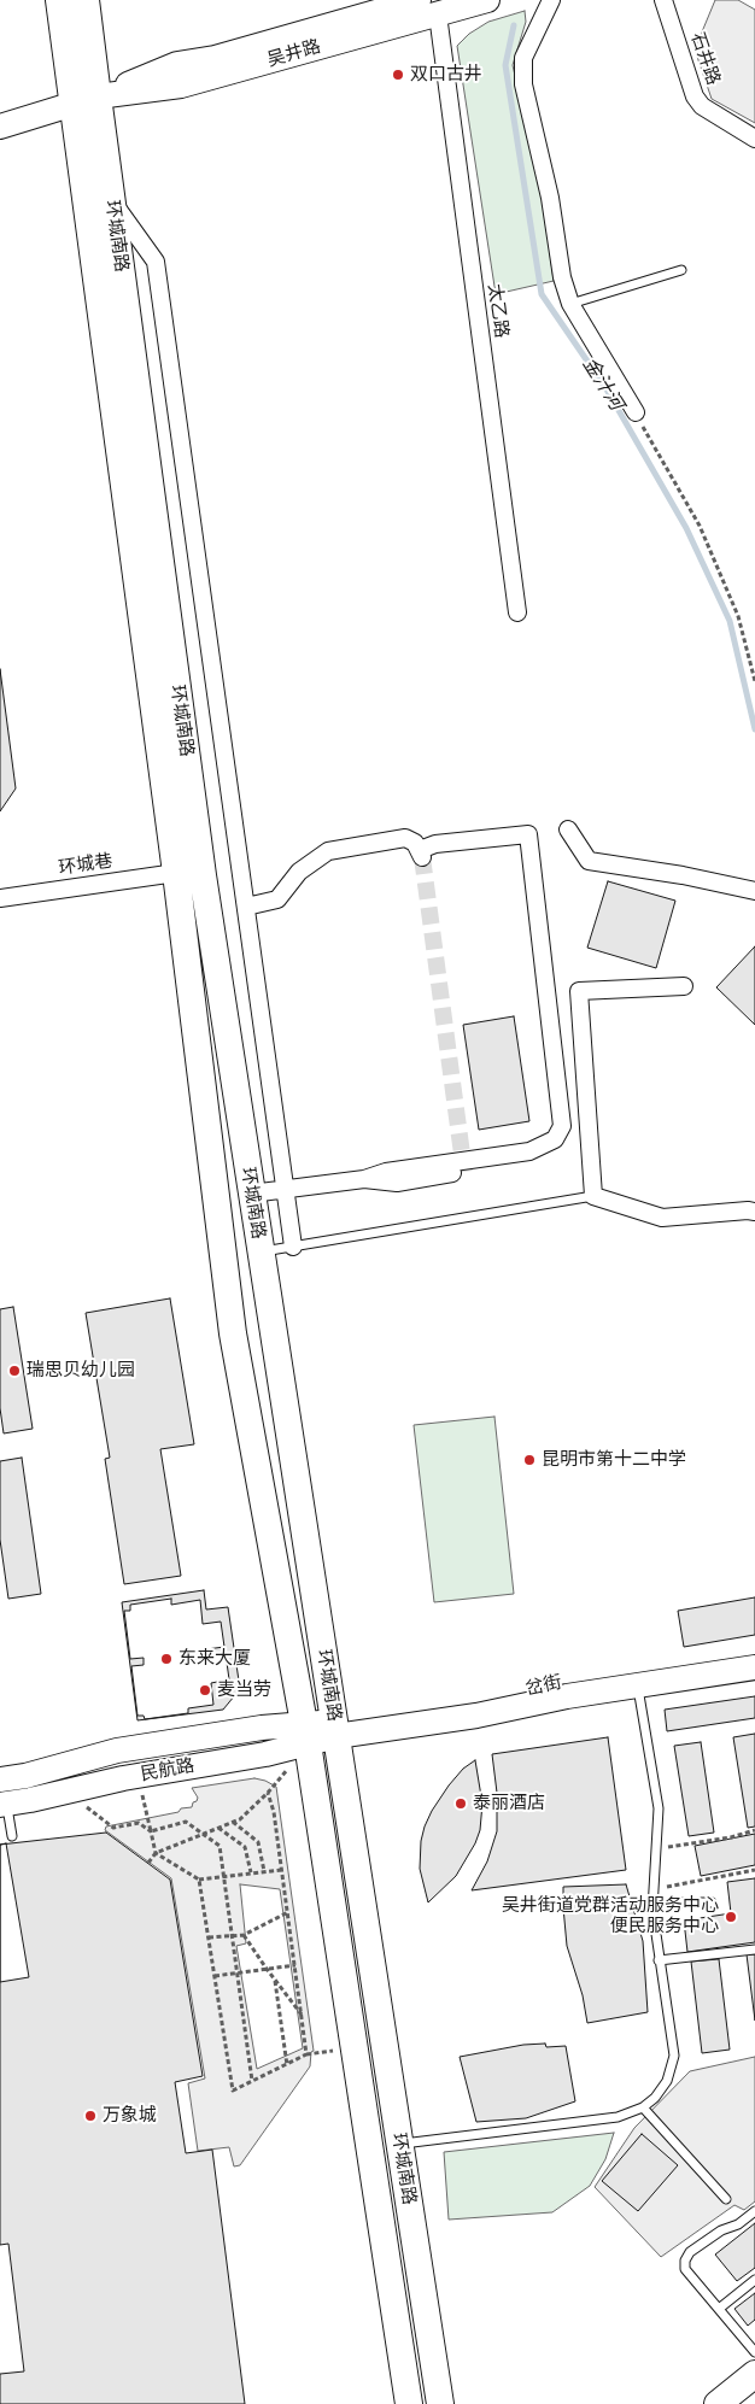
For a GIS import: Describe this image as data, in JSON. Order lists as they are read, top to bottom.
{
  "streets": {
    "main road": ["环城南路"],
    "street": [
      "吴井路",
      "石井路",
      "太乙路",
      "环城巷",
      "岔街",
      "民航路"
    ]
  },
  "crossings": [
    ["吴井路", "环城南路"],
    ["吴井路", "太乙路"],
    ["环城南路", "环城巷"],
    ["环城南路", "岔街"],
    ["环城南路", "民航路"],
    ["岔街", "民航路"]
  ],
  "water": ["金汁河"],
  "places": [
    "双口古井",
    "瑞思贝幼儿园",
    "昆明市第十二中学",
    "东来大厦",
    "麦当劳",
    "泰丽酒店",
    "吴井街道党群活动服务中心 便民服务中心",
    "万象城"
  ]
}
